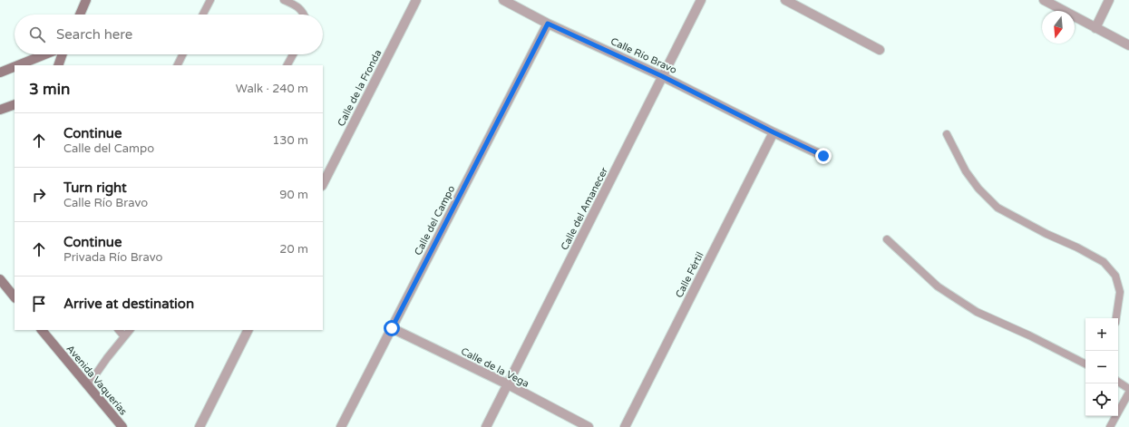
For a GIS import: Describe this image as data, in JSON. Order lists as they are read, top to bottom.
{
  "streets": {
    "street": [
      "Calle Río Bravo",
      "Calle de la Fronda",
      "Calle del Amanecer",
      "Calle del Campo",
      "Calle Fértil",
      "Calle de la Vega",
      "Avenida Vaquerías"
    ]
  },
  "crossings": [
    ["Calle Río Bravo", "Calle del Amanecer"],
    ["Calle Río Bravo", "Calle del Campo"],
    ["Calle Río Bravo", "Calle Fértil"],
    ["Calle del Amanecer", "Calle de la Vega"],
    ["Calle del Campo", "Calle de la Vega"]
  ],
  "north": "bottom",
  "page": {
    "search": "Search here",
    "heading": ["3 min", "Walk · 240 m"],
    "list": [
      ["Continue", "Calle del Campo", "130 m"],
      ["Turn right", "Calle Río Bravo", "90 m"],
      ["Continue", "Privada Río Bravo", "20 m"],
      "Arrive at destination"
    ],
    "map_buttons": ["+", "−"]
  }
}
